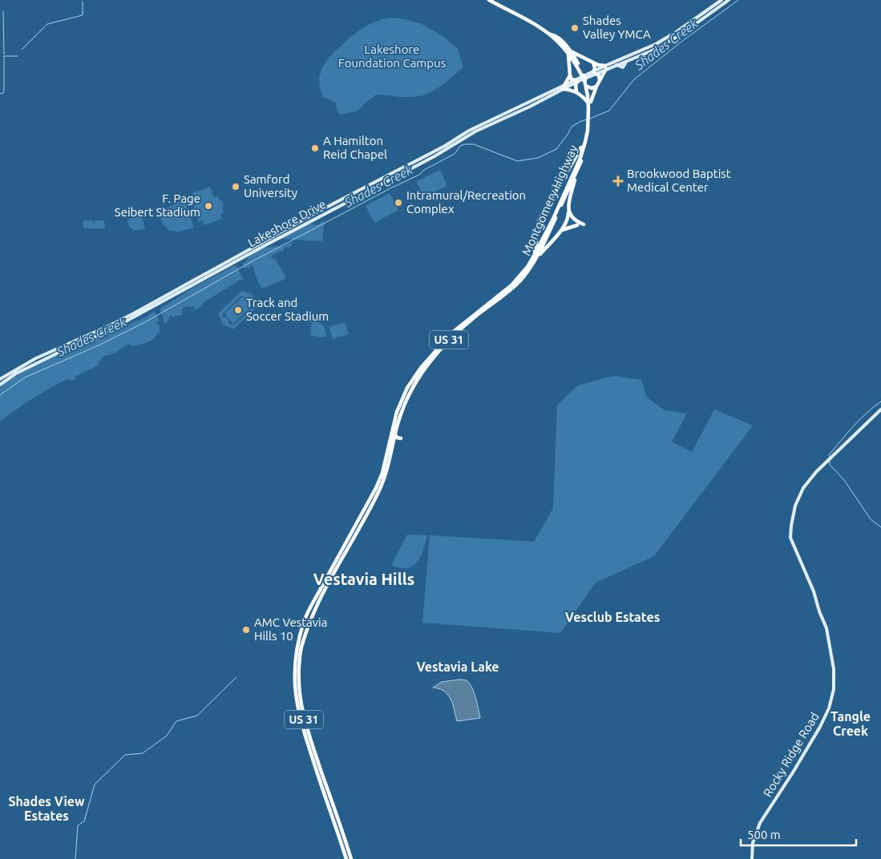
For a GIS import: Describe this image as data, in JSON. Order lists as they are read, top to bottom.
{
  "streets": {
    "main road": [
      "Montgomery Highway",
      "Lakeshore Drive",
      "US 31",
      "Rocky Ridge Road"
    ]
  },
  "crossings": [
    ["Montgomery Highway", "Lakeshore Drive"],
    ["Montgomery Highway", "US 31"]
  ],
  "districts": [
    "Vestavia Hills",
    "Vesclub Estates",
    "Vestavia Lake",
    "Tangle Creek",
    "Shades View Estates"
  ],
  "water": ["Shades Creek"],
  "parks": ["Lakeshore Foundation Campus"],
  "places": {
    "other": [
      "Shades Valley YMCA",
      "A Hamilton Reid Chapel",
      "Samford University",
      "Intramural/Recreation Complex",
      "F. Page Seibert Stadium",
      "Track and Soccer Stadium",
      "AMC Vestavia Hills 10"
    ],
    "health": ["Brookwood Baptist Medical Center"]
  },
  "scale_bar": "500 m"
}
